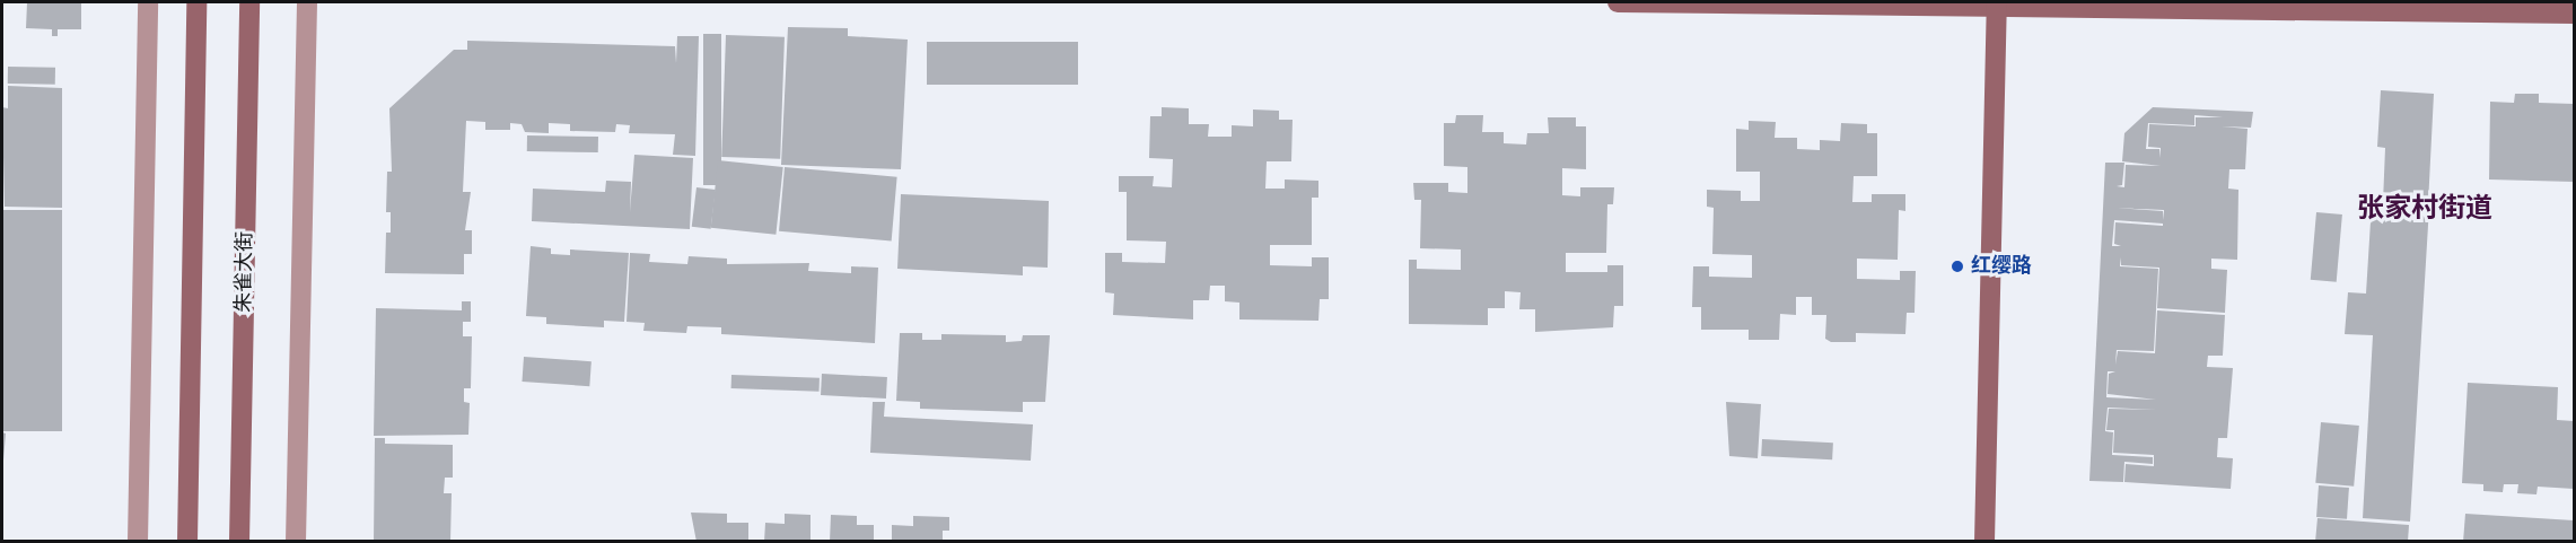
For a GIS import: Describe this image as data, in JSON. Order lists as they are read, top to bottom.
{
  "streets": {
    "street": ["朱雀大街"]
  },
  "districts": ["张家村街道"],
  "places": ["红缨路"]
}
